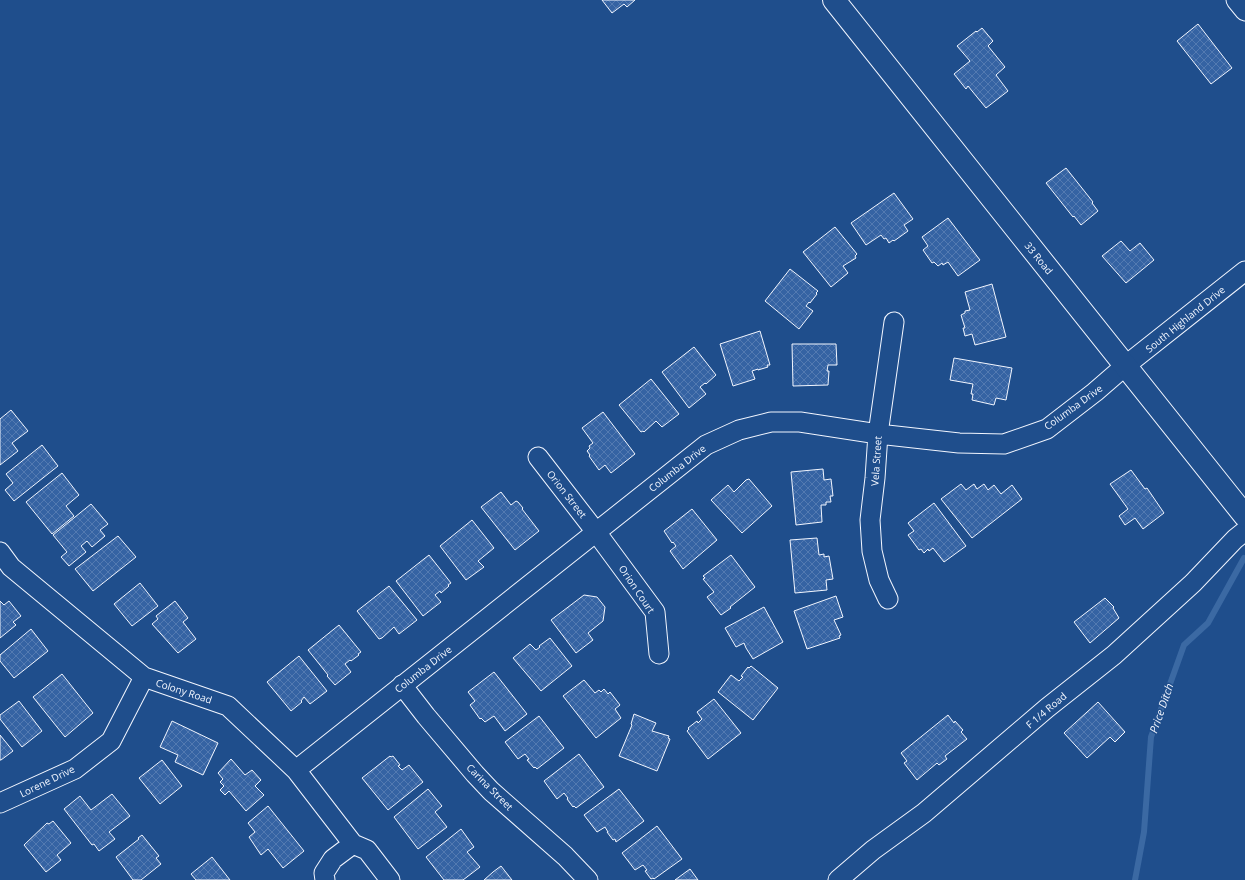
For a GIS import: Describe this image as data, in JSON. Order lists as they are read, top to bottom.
{
  "streets": {
    "street": [
      "33 Road",
      "South Highland Drive",
      "Columba Drive",
      "Vela Street",
      "Orion Street",
      "Orion Court",
      "Colony Road",
      "F 1/4 Road",
      "Lorene Drive",
      "Carina Street"
    ]
  },
  "crossings": [
    ["33 Road", "South Highland Drive"],
    ["33 Road", "Columba Drive"],
    ["South Highland Drive", "Columba Drive"],
    ["Columba Drive", "Vela Street"],
    ["Columba Drive", "Orion Street"],
    ["Columba Drive", "Orion Court"],
    ["Columba Drive", "Colony Road"],
    ["Columba Drive", "Carina Street"],
    ["Orion Street", "Orion Court"],
    ["Colony Road", "Lorene Drive"]
  ],
  "water": ["Price Ditch"]
}
